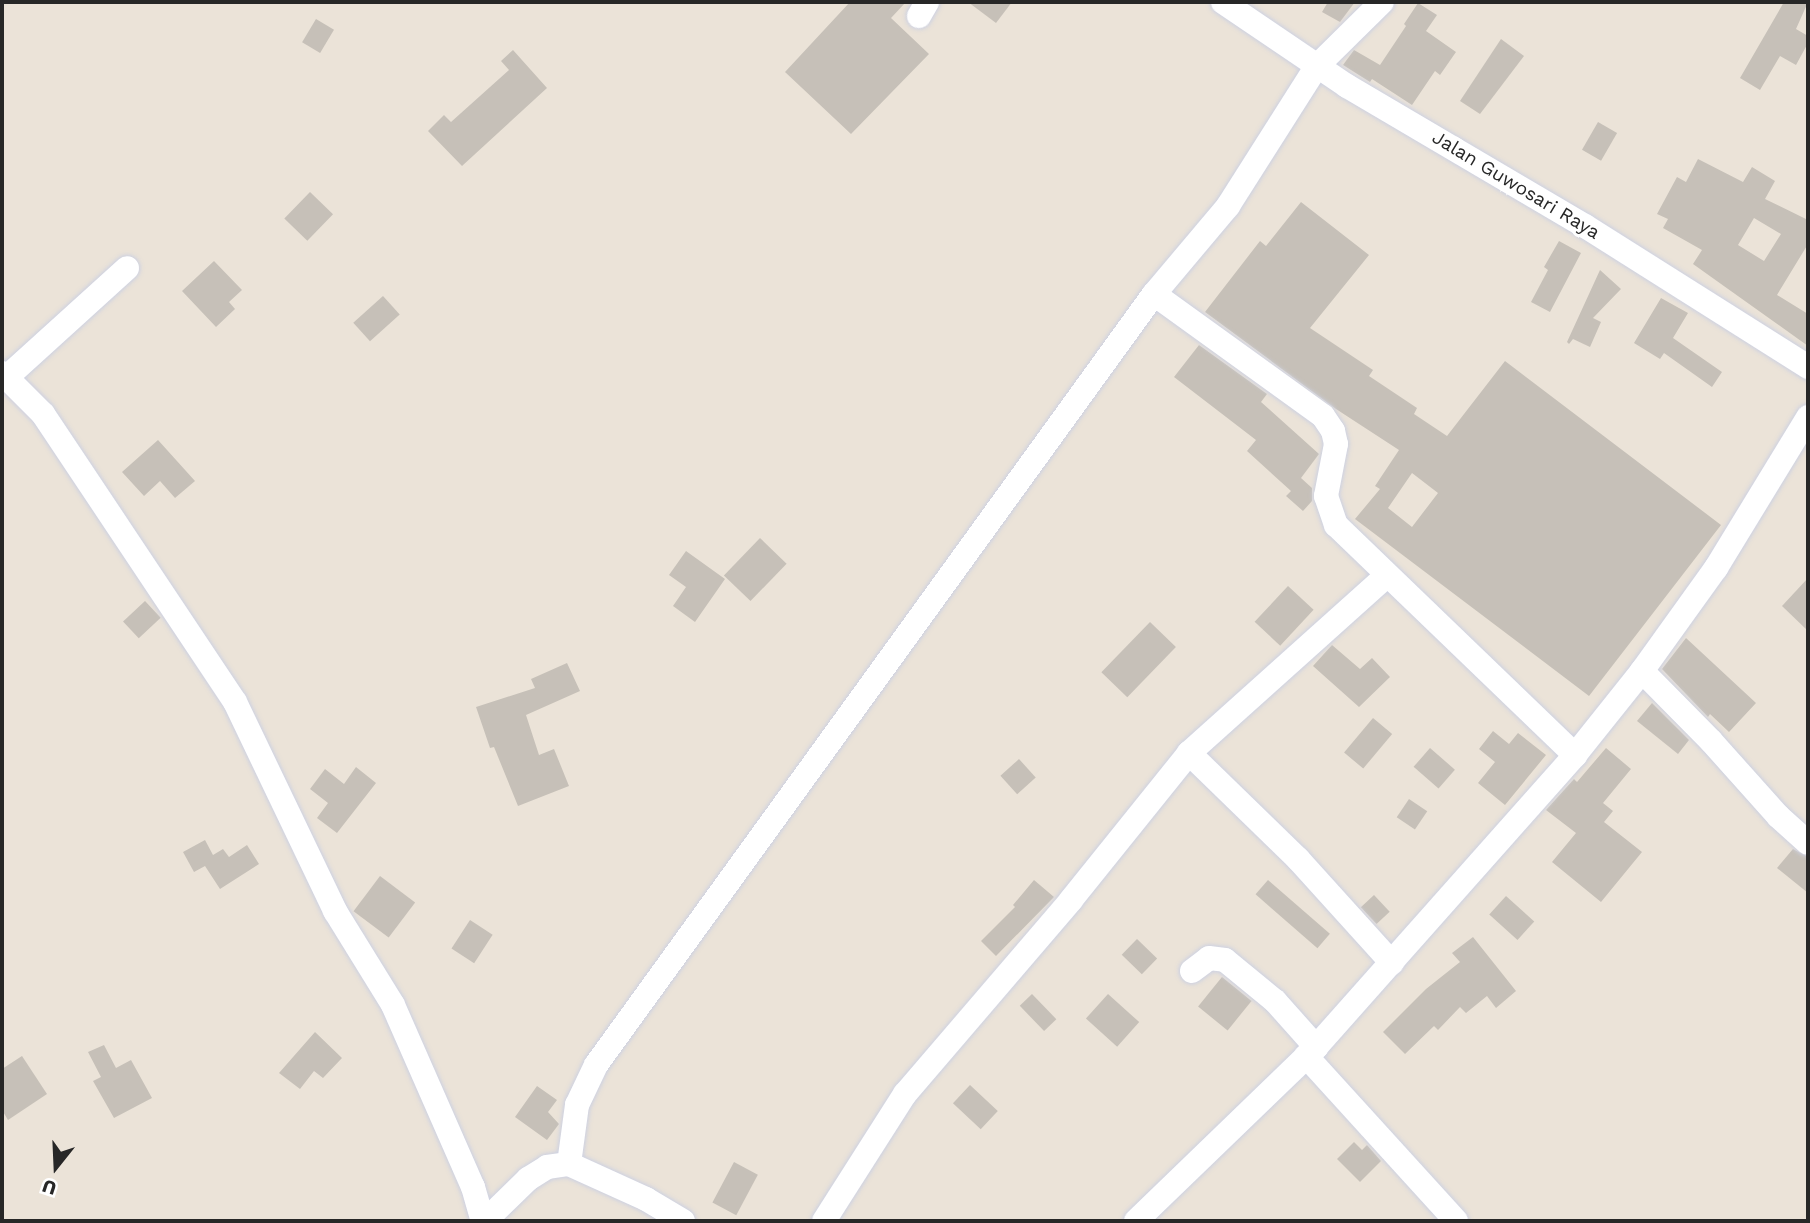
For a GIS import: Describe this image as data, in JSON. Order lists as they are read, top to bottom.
{
  "streets": {
    "street": ["Jalan Guwosari Raya"]
  },
  "north": "bottom"
}
